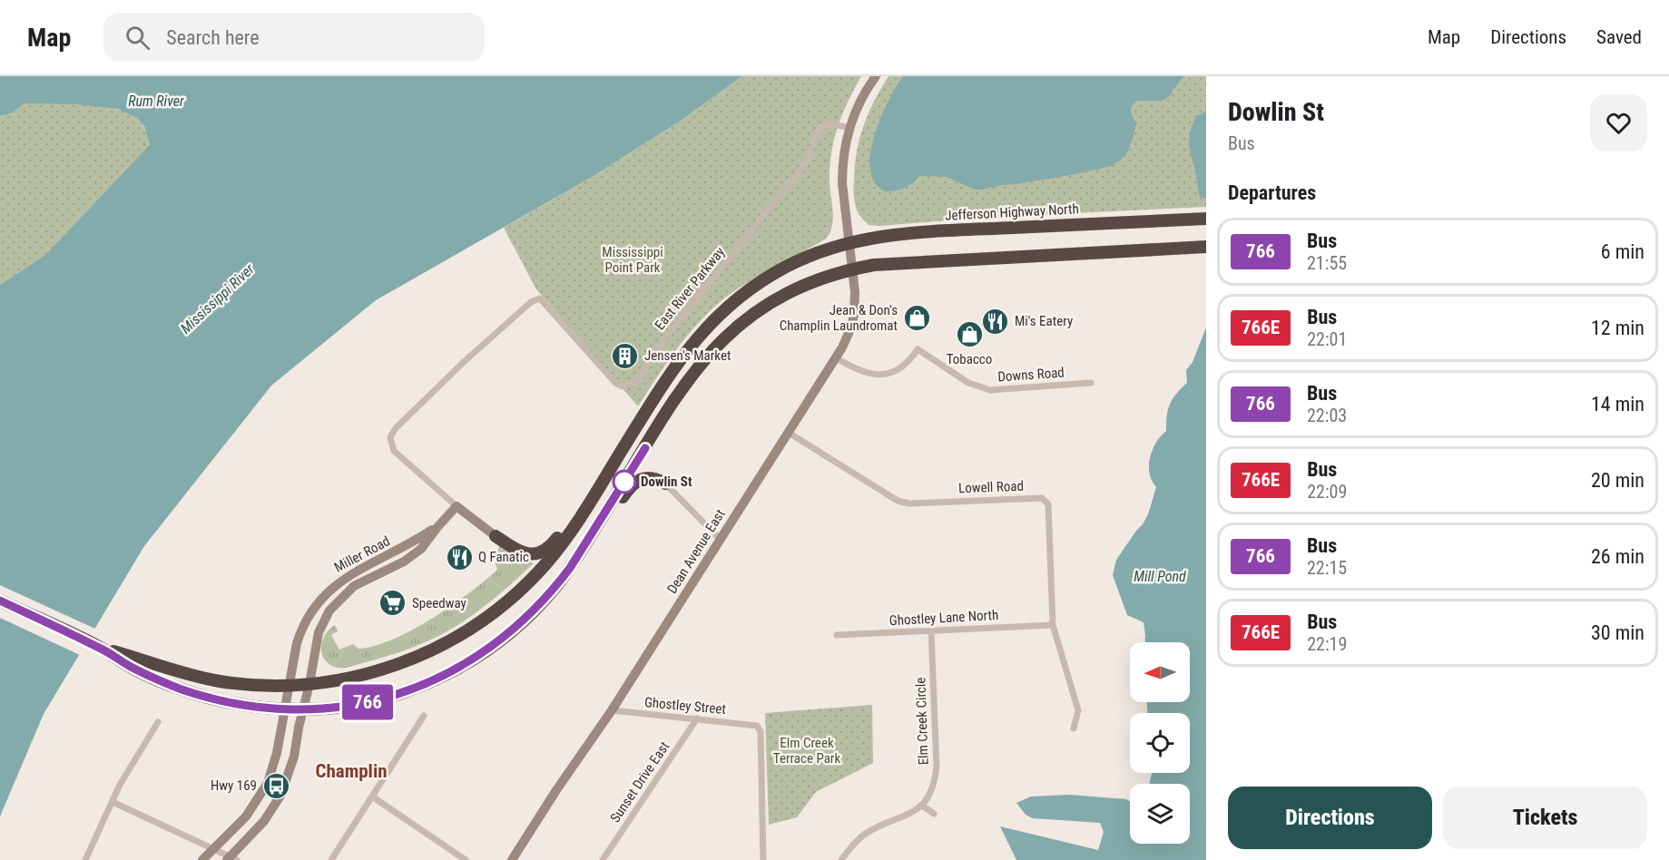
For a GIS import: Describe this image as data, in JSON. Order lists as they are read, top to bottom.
{
  "streets": {
    "highway": ["Jefferson Highway North"],
    "street": [
      "East River Parkway",
      "Downs Road",
      "Lowell Road",
      "Dean Avenue East",
      "Miller Road",
      "Ghostley Lane North",
      "Ghostley Street",
      "Elm Creek Circle",
      "Sunset Drive East"
    ]
  },
  "crossings": [
    ["Jefferson Highway North", "Dean Avenue East"],
    ["East River Parkway", "Dean Avenue East"],
    ["East River Parkway", "Miller Road"],
    ["Downs Road", "Dean Avenue East"],
    ["Lowell Road", "Dean Avenue East"],
    ["Lowell Road", "Ghostley Lane North"],
    ["Dean Avenue East", "Ghostley Street"],
    ["Ghostley Lane North", "Elm Creek Circle"],
    ["Ghostley Street", "Sunset Drive East"]
  ],
  "districts": ["Champlin"],
  "water": ["Rum River", "Mississippi River", "Mill Pond"],
  "parks": ["Mississippi Point Park", "Elm Creek Terrace Park"],
  "places": {
    "shop": ["Jean & Don's Champlin Laundromat", "Tobacco"],
    "restaurant": ["Mi's Eatery", "Q Fanatic"],
    "building": ["Jensen's Market"],
    "other": ["Dowlin St"],
    "supermarket": ["Speedway"],
    "bus stop": ["Hwy 169"]
  },
  "lines": ["bus line 766"],
  "north": "left",
  "page": {
    "header": "Map",
    "search": "Search here",
    "nav": ["Map", "Directions", "Saved"],
    "on_map": "766",
    "heading": [
      ["Dowlin St", "Bus"],
      "Departures"
    ],
    "list": [
      {
        "mark": "766",
        "name": "Bus",
        "note": "21:55",
        "value": "6 min"
      },
      {
        "mark": "766E",
        "name": "Bus",
        "note": "22:01",
        "value": "12 min"
      },
      {
        "mark": "766",
        "name": "Bus",
        "note": "22:03",
        "value": "14 min"
      },
      {
        "mark": "766E",
        "name": "Bus",
        "note": "22:09",
        "value": "20 min"
      },
      {
        "mark": "766",
        "name": "Bus",
        "note": "22:15",
        "value": "26 min"
      },
      {
        "mark": "766E",
        "name": "Bus",
        "note": "22:19",
        "value": "30 min"
      }
    ],
    "buttons": ["Directions", "Tickets"]
  }
}
